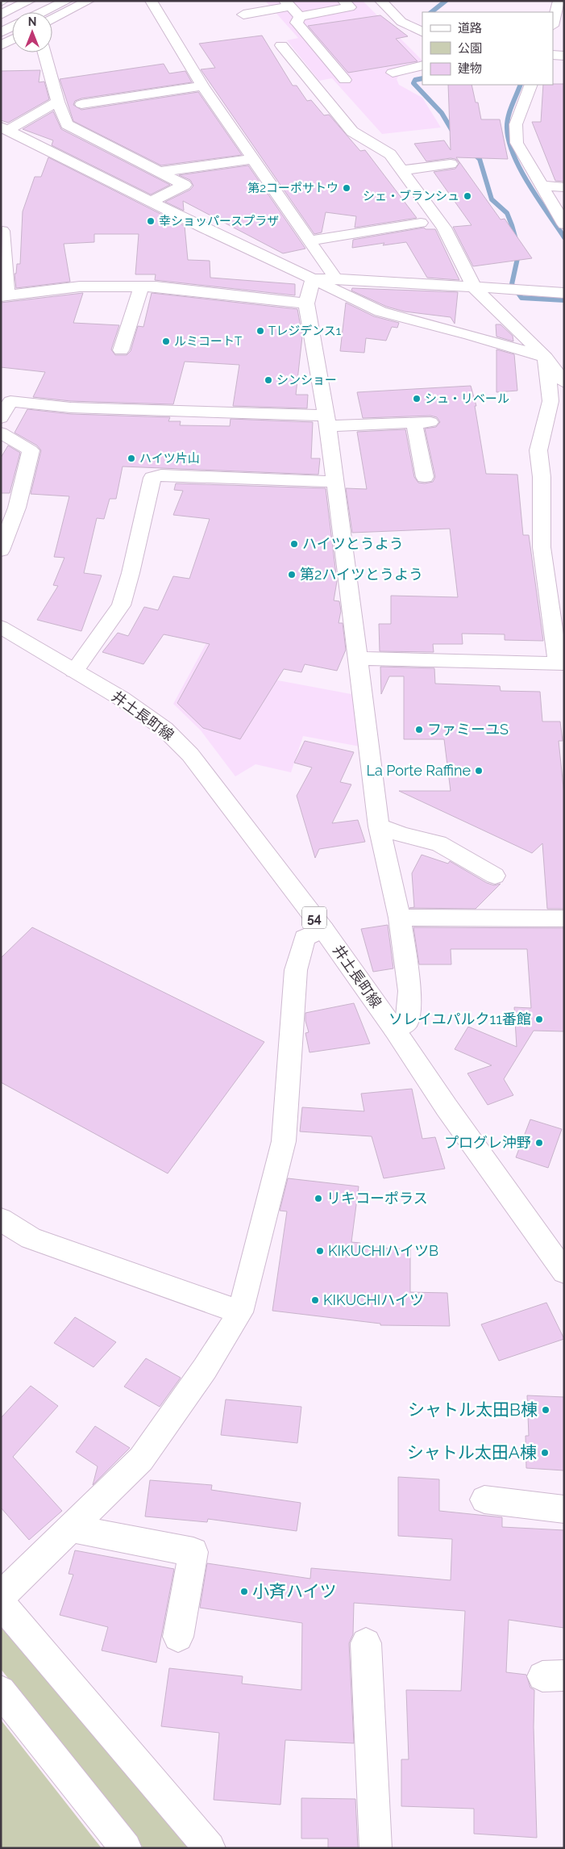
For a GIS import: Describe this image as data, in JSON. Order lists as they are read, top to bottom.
{
  "streets": {
    "main road": ["井土長町線", "54"]
  },
  "places": [
    "第2コーポサトウ",
    "シェ・ブランシュ",
    "幸ショッパースプラザ",
    "Tレジデンス1",
    "ルミコートT",
    "シンショー",
    "シュ・リベール",
    "ハイツ片山",
    "ハイツとうよう",
    "第2ハイツとうよう",
    "ファミーユS",
    "La Porte Raffine",
    "ソレイユパルク11番館",
    "プログレ沖野",
    "リキコーポラス",
    "KIKUCHIハイツB",
    "KIKUCHIハイツ",
    "シャトル太田B棟",
    "シャトル太田A棟",
    "小斉ハイツ"
  ],
  "legend": ["道路", "公園", "建物"],
  "north": "top"
}
